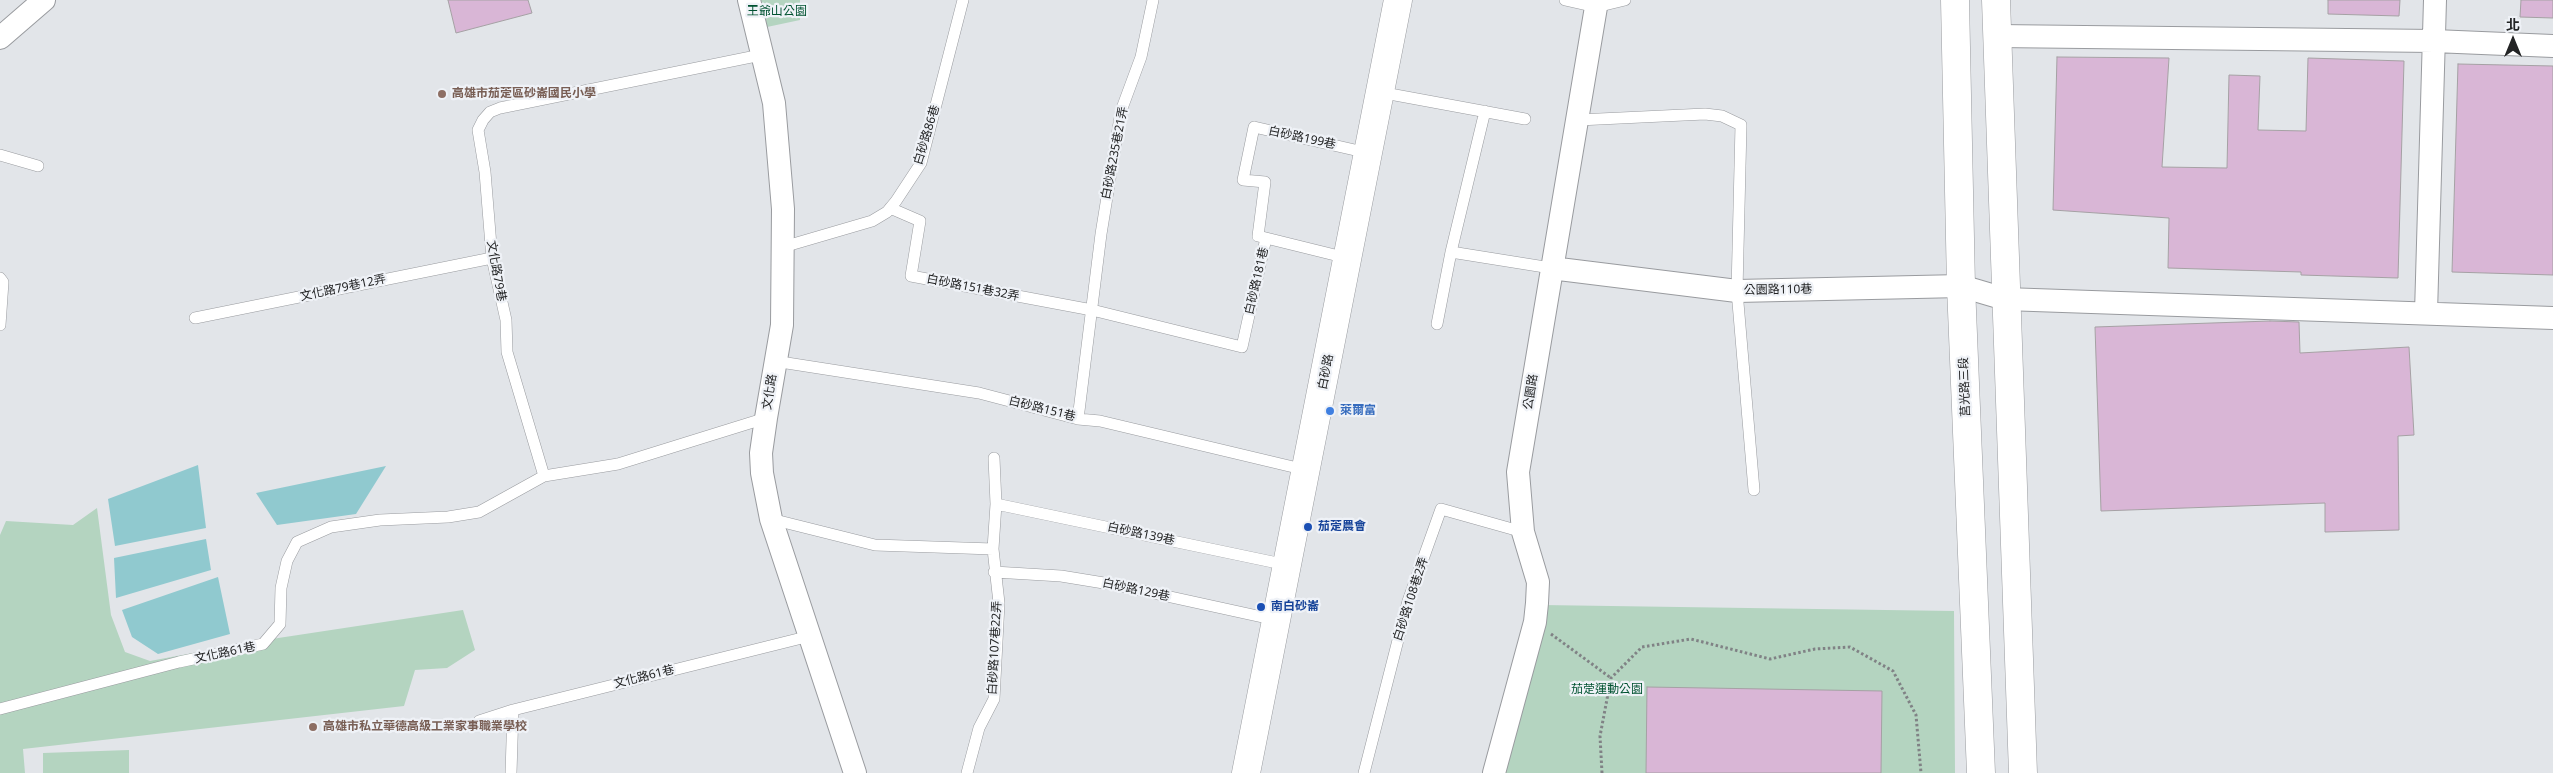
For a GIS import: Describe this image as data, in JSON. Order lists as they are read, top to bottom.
{
  "streets": {
    "street": [
      "公園路110巷",
      "白砂路",
      "莒光路三段",
      "文化路",
      "公園路"
    ],
    "lane": [
      "白砂路86巷",
      "白砂路199巷",
      "白砂路235巷21弄",
      "文化路79巷",
      "白砂路181巷",
      "文化路79巷12弄",
      "白砂路151巷32弄",
      "白砂路151巷",
      "白砂路139巷",
      "白砂路129巷",
      "白砂路108巷2弄",
      "白砂路107巷22弄",
      "文化路61巷"
    ]
  },
  "crossings": [
    ["白砂路86巷", "白砂路151巷32弄"],
    ["白砂路86巷", "文化路"],
    ["白砂路199巷", "白砂路181巷"],
    ["白砂路199巷", "白砂路"],
    ["白砂路235巷21弄", "白砂路151巷32弄"],
    ["文化路79巷", "文化路79巷12弄"],
    ["文化路79巷", "文化路"],
    ["文化路79巷", "文化路61巷"],
    ["白砂路181巷", "白砂路151巷32弄"],
    ["白砂路181巷", "白砂路"],
    ["公園路110巷", "莒光路三段"],
    ["公園路110巷", "公園路"],
    ["白砂路", "白砂路151巷"],
    ["白砂路", "白砂路139巷"],
    ["白砂路", "白砂路129巷"],
    ["文化路", "白砂路151巷"],
    ["文化路", "文化路61巷"],
    ["公園路", "白砂路108巷2弄"],
    ["白砂路139巷", "白砂路107巷22弄"],
    ["白砂路129巷", "白砂路107巷22弄"]
  ],
  "parks": ["王爺山公園", "茄萣運動公園"],
  "places": [
    "高雄市茄萣區砂崙國民小學",
    "萊爾富",
    "茄萣農會",
    "南白砂崙",
    "高雄市私立華德高級工業家事職業學校"
  ],
  "north": "top"
}
